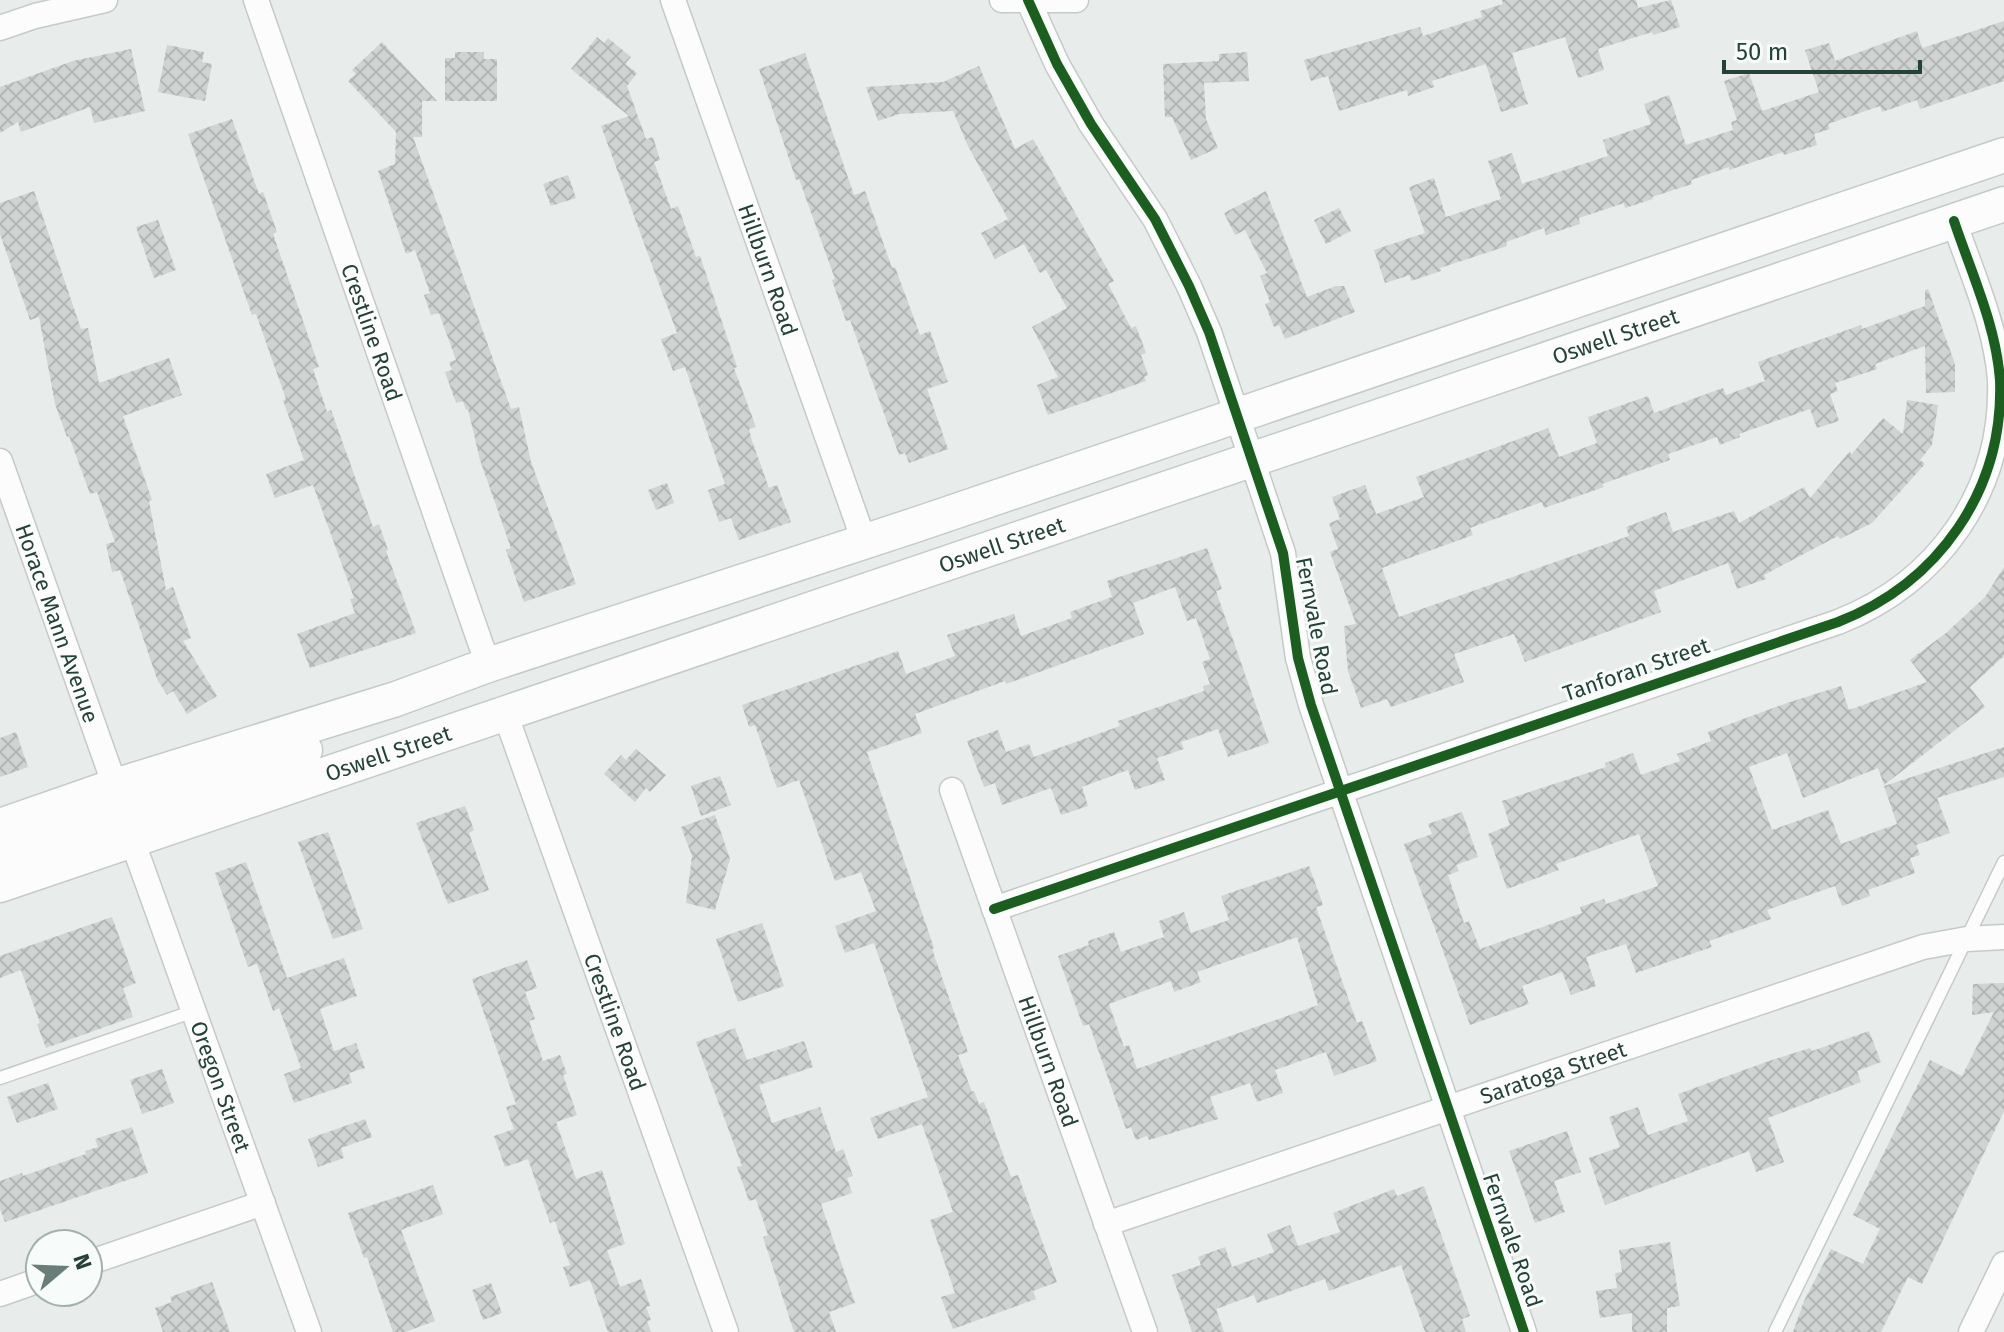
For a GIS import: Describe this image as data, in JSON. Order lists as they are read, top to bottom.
{
  "streets": {
    "main road": ["Oswell Street"],
    "street": [
      "Hillburn Road",
      "Crestline Road",
      "Horace Mann Avenue",
      "Fernvale Road",
      "Tanforan Street",
      "Saratoga Street",
      "Oregon Street"
    ]
  },
  "crossings": [
    ["Hillburn Road", "Tanforan Street"],
    ["Hillburn Road", "Saratoga Street"],
    ["Crestline Road", "Oswell Street"],
    ["Oswell Street", "Fernvale Road"],
    ["Oswell Street", "Tanforan Street"],
    ["Oswell Street", "Oregon Street"],
    ["Fernvale Road", "Tanforan Street"],
    ["Fernvale Road", "Saratoga Street"]
  ],
  "scale_bar": "50 m",
  "north": "right"
}
